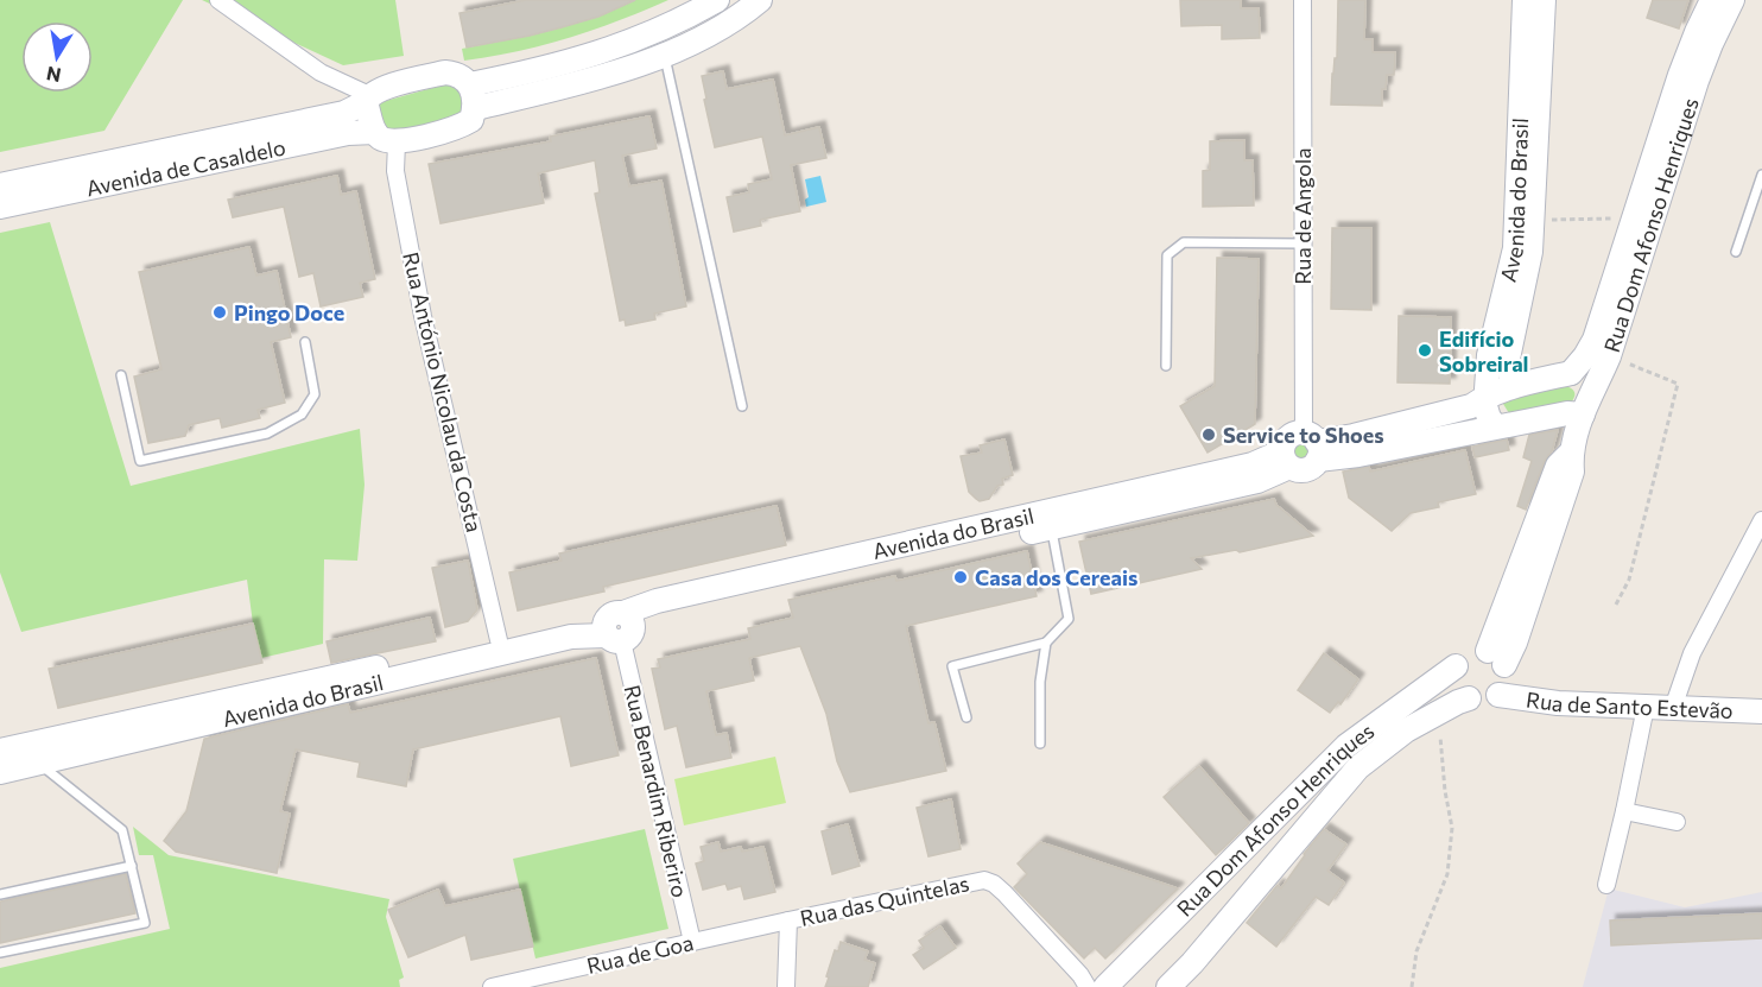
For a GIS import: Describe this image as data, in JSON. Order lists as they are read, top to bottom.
{
  "streets": {
    "street": [
      "Avenida de Casaldelo",
      "Avenida do Brasil",
      "Rua de Angola",
      "Rua Dom Afonso Henriques",
      "Rua António Nicolau da Costa",
      "Rua de Santo Estevão",
      "Rua Benardim Riberiro",
      "Rua das Quintelas",
      "Rua de Goa"
    ]
  },
  "crossings": [
    ["Avenida do Brasil", "Rua de Angola"],
    ["Avenida do Brasil", "Rua Dom Afonso Henriques"],
    ["Avenida do Brasil", "Rua António Nicolau da Costa"],
    ["Avenida do Brasil", "Rua Benardim Riberiro"],
    ["Rua Dom Afonso Henriques", "Rua de Santo Estevão"],
    ["Rua Benardim Riberiro", "Rua de Goa"],
    ["Rua das Quintelas", "Rua de Goa"]
  ],
  "places": [
    "Pingo Doce",
    "Edifício Sobreiral",
    "Service to Shoes",
    "Casa dos Cereais"
  ],
  "north": "bottom"
}
